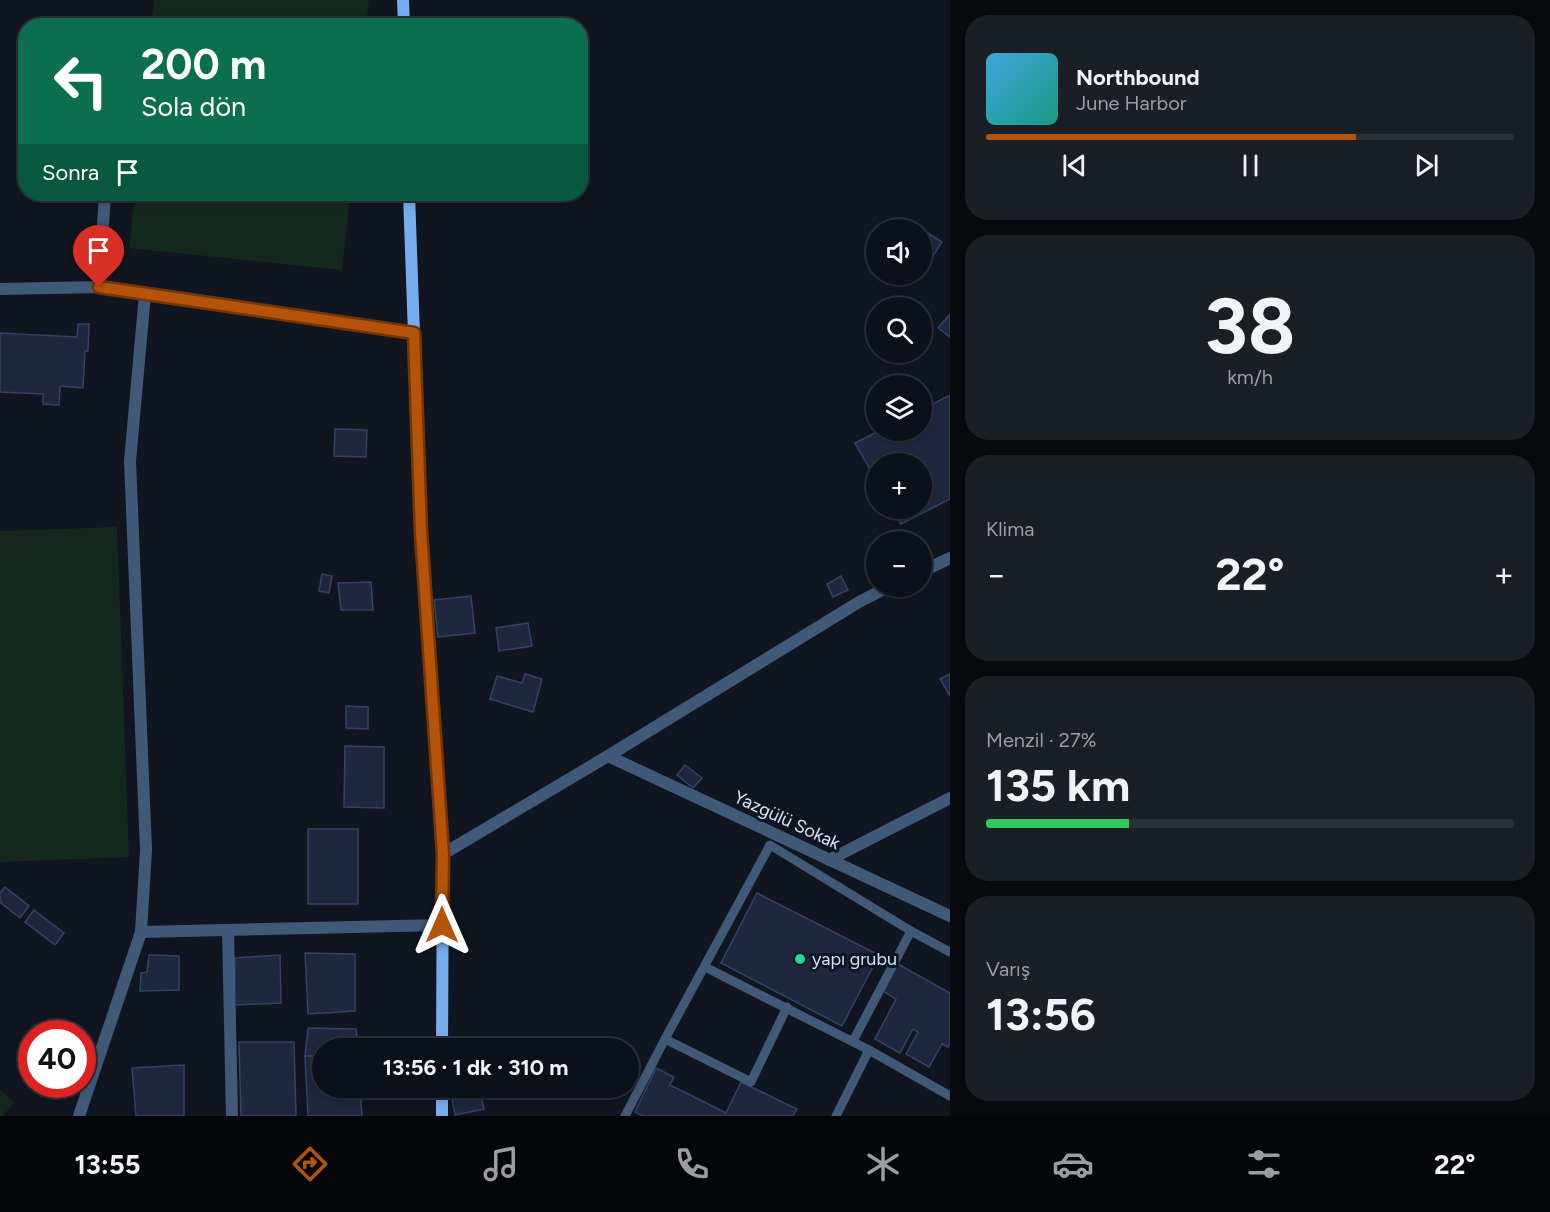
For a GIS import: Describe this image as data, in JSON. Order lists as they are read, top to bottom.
{
  "streets": {
    "street": ["Yazgülü Sokak"]
  },
  "places": ["yapı grubu"],
  "page": {
    "turn": ["200 m", "Sola dön"],
    "song": ["Northbound", "June Harbor"],
    "then": "Sonra",
    "map_buttons": ["+", "−"],
    "tile": [
      ["38", "km/h"],
      "Klima",
      ["Menzil · 27%", "135 km"],
      ["Varış", "13:56"]
    ],
    "heat": ["−", "22°", "+"],
    "limit": "40",
    "trip": "13:56 · 1 dk · 310 m",
    "tabs": ["13:55", "22°"]
  }
}
